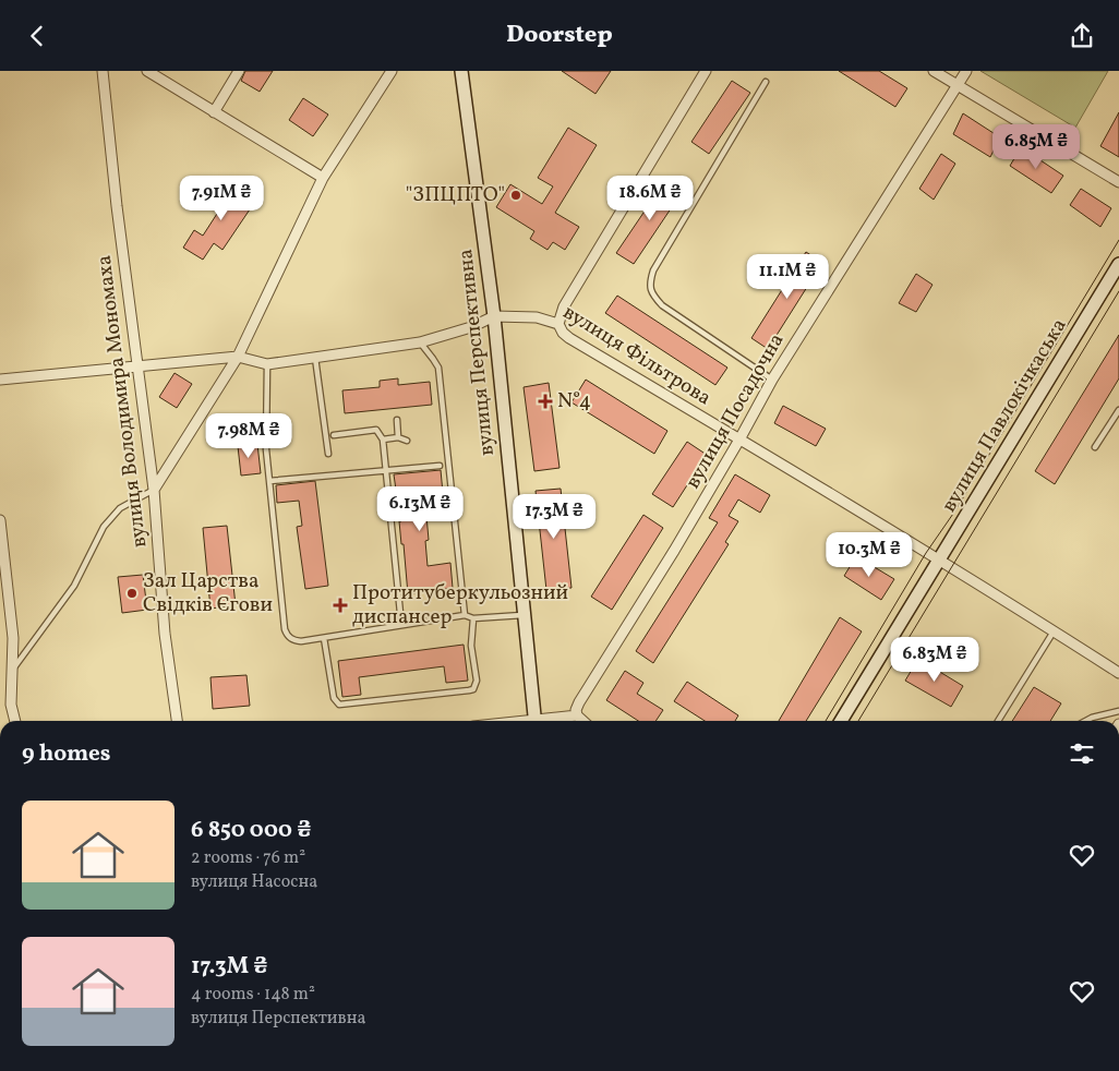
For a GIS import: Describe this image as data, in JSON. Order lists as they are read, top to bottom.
{
  "streets": {
    "street": [
      "вулиця Перспективна",
      "вулиця Фільтрова",
      "вулиця Володимира Мономаха",
      "вулиця Посадочна",
      "вулиця Павлокічкаська"
    ]
  },
  "crossings": [
    ["вулиця Перспективна", "вулиця Фільтрова"],
    ["вулиця Фільтрова", "вулиця Посадочна"],
    ["вулиця Фільтрова", "вулиця Павлокічкаська"]
  ],
  "places": {
    "other": ["\"ЗПЦПТО\"", "Зал Царства Свідків Єгови"],
    "health": ["N°4", "Протитуберкульозний диспансер"]
  },
  "page": {
    "header": "Doorstep",
    "price": [
      "6.85M ₴",
      "7.91M ₴",
      "18.6M ₴",
      "11.1M ₴",
      "7.98M ₴",
      "6.13M ₴",
      "17.3M ₴",
      "10.3M ₴",
      "6.83M ₴"
    ],
    "heading": "9 homes",
    "list": [
      {
        "name": "6 850 000 ₴",
        "note": "2 rooms · 76 m² · вулиця Насосна"
      },
      {
        "name": "17.3M ₴",
        "note": "4 rooms · 148 m² · вулиця Перспективна"
      }
    ]
  }
}
